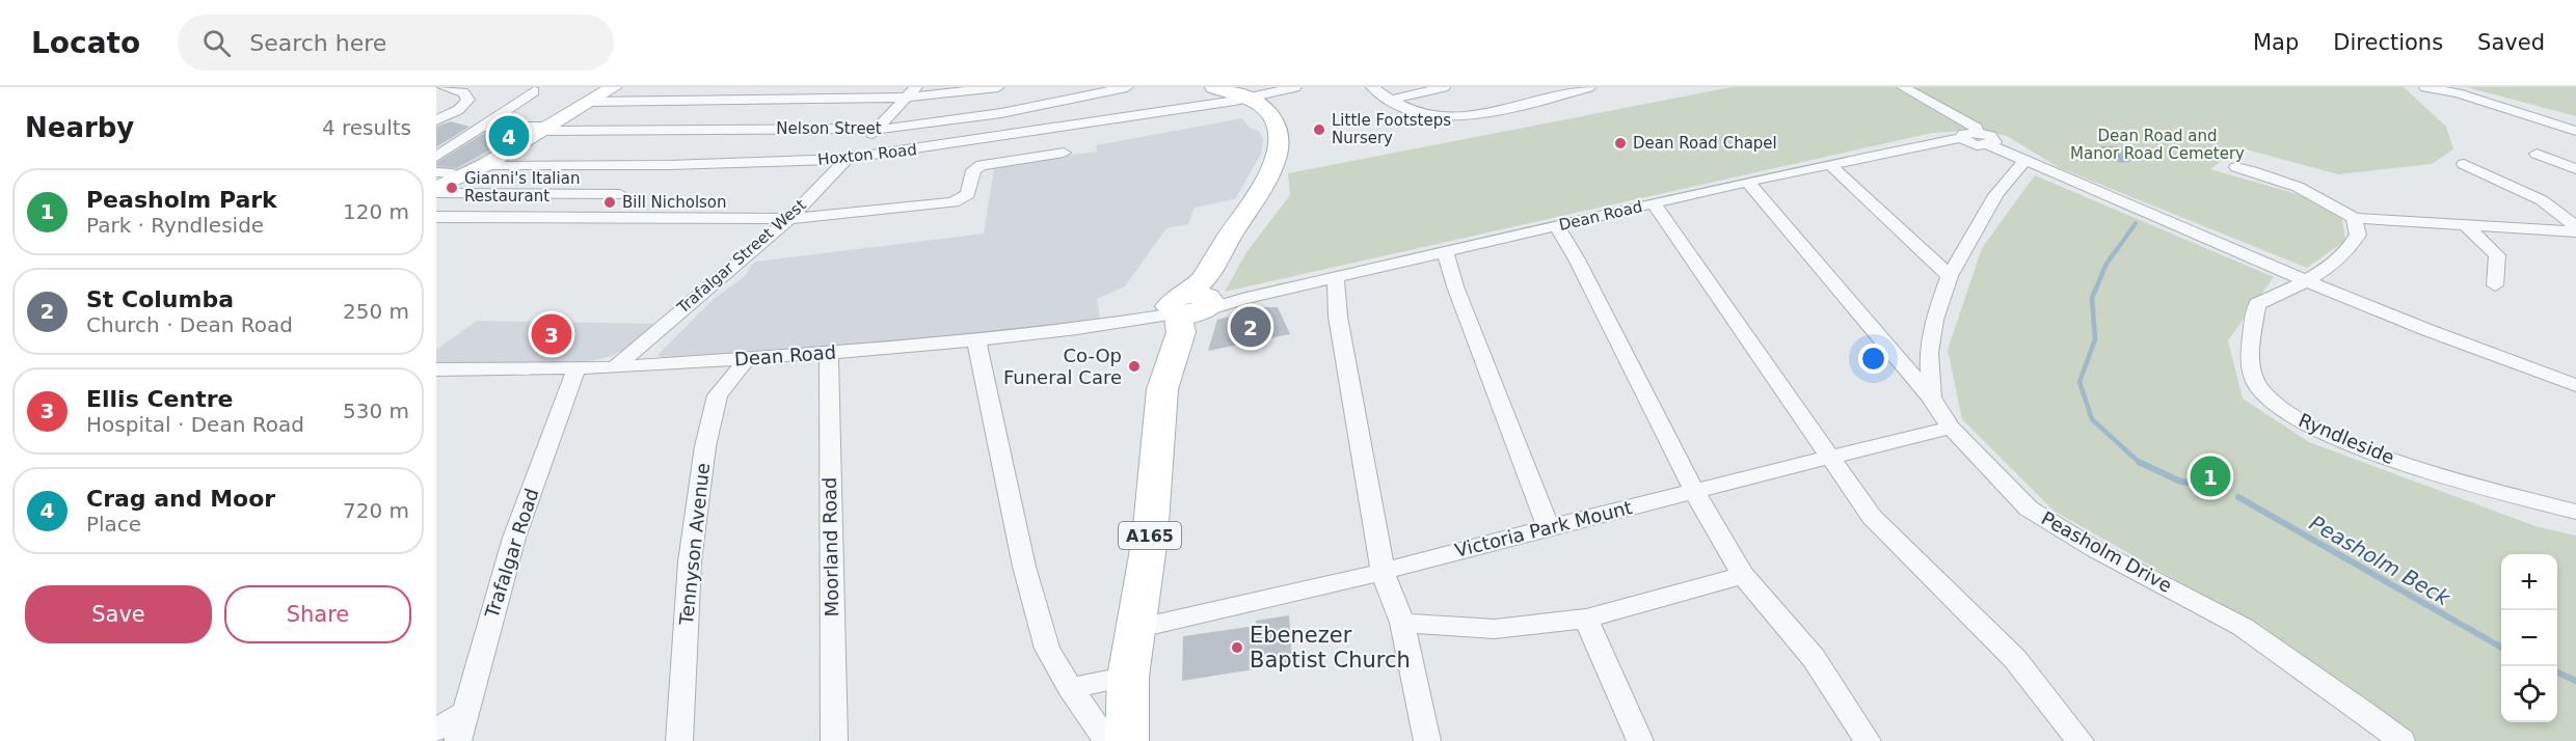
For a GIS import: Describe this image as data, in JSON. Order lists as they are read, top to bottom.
{
  "streets": {
    "main road": ["A165"],
    "street": [
      "Nelson Street",
      "Hoxton Road",
      "Dean Road",
      "Trafalgar Street West",
      "Ryndleside",
      "Victoria Park Mount",
      "Tennyson Avenue",
      "Moorland Road",
      "Peasholm Drive",
      "Trafalgar Road"
    ]
  },
  "crossings": [
    ["Nelson Street", "Trafalgar Street West"],
    ["Hoxton Road", "Trafalgar Street West"],
    ["Hoxton Road", "A165"],
    ["Dean Road", "Trafalgar Street West"],
    ["Dean Road", "A165"],
    ["Dean Road", "Tennyson Avenue"],
    ["Dean Road", "Moorland Road"],
    ["Dean Road", "Peasholm Drive"],
    ["Dean Road", "Trafalgar Road"],
    ["Victoria Park Mount", "A165"],
    ["Victoria Park Mount", "Peasholm Drive"]
  ],
  "water": ["Peasholm Beck"],
  "parks": ["Dean Road and Manor Road Cemetery"],
  "places": [
    "Little Footsteps Nursery",
    "Dean Road Chapel",
    "Gianni's Italian Restaurant",
    "Bill Nicholson",
    "Co-Op Funeral Care",
    "Ebenezer Baptist Church"
  ],
  "page": {
    "header": "Locato",
    "search": "Search here",
    "nav": ["Map", "Directions", "Saved"],
    "heading": ["Nearby", "4 results"],
    "pins": [
      "4",
      "2",
      "3",
      "1"
    ],
    "list": [
      {
        "mark": "1",
        "name": "Peasholm Park",
        "note": "Park · Ryndleside",
        "value": "120 m"
      },
      {
        "mark": "2",
        "name": "St Columba",
        "note": "Church · Dean Road",
        "value": "250 m"
      },
      {
        "mark": "3",
        "name": "Ellis Centre",
        "note": "Hospital · Dean Road",
        "value": "530 m"
      },
      {
        "mark": "4",
        "name": "Crag and Moor",
        "note": "Place",
        "value": "720 m"
      }
    ],
    "map_buttons": ["+", "−"],
    "buttons": ["Save", "Share"]
  }
}
